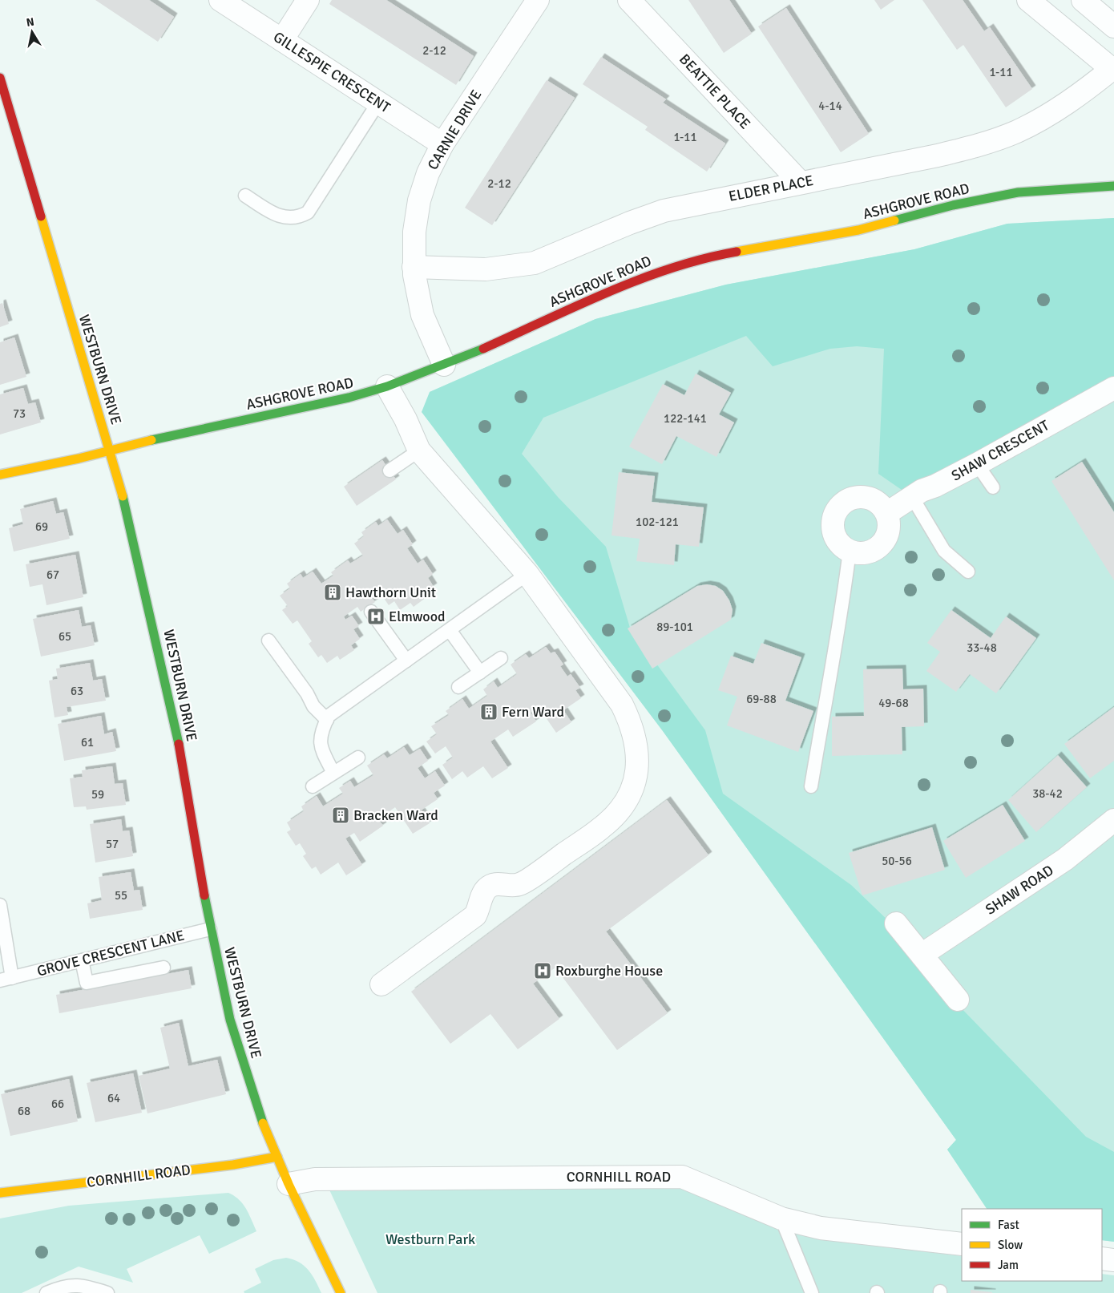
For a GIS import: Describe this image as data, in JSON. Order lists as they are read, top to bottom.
{
  "streets": {
    "street": [
      "GILLESPIE CRESCENT",
      "BEATTIE PLACE",
      "CARNIE DRIVE",
      "ELDER PLACE",
      "ASHGROVE ROAD",
      "WESTBURN DRIVE",
      "SHAW CRESCENT",
      "SHAW ROAD",
      "CORNHILL ROAD"
    ],
    "lane": ["GROVE CRESCENT LANE"]
  },
  "crossings": [
    ["GILLESPIE CRESCENT", "CARNIE DRIVE"],
    ["BEATTIE PLACE", "ELDER PLACE"],
    ["CARNIE DRIVE", "ELDER PLACE"],
    ["CARNIE DRIVE", "ASHGROVE ROAD"],
    ["ASHGROVE ROAD", "WESTBURN DRIVE"],
    ["WESTBURN DRIVE", "GROVE CRESCENT LANE"],
    ["WESTBURN DRIVE", "CORNHILL ROAD"]
  ],
  "parks": ["Westburn Park"],
  "places": {
    "building": ["Hawthorn Unit", "Fern Ward", "Bracken Ward"],
    "hospital": ["Elmwood", "Roxburghe House"]
  },
  "house_numbers": [
    "2-12",
    "1-11",
    "4-14",
    "1-11",
    "2-12",
    "73",
    "122-141",
    "102-121",
    "69",
    "67",
    "89-101",
    "65",
    "33-48",
    "63",
    "69-88",
    "49-68",
    "61",
    "38-42",
    "59",
    "57",
    "50-56",
    "55",
    "64",
    "66",
    "68"
  ],
  "legend": ["Fast", "Slow", "Jam"],
  "north": "top"
}
